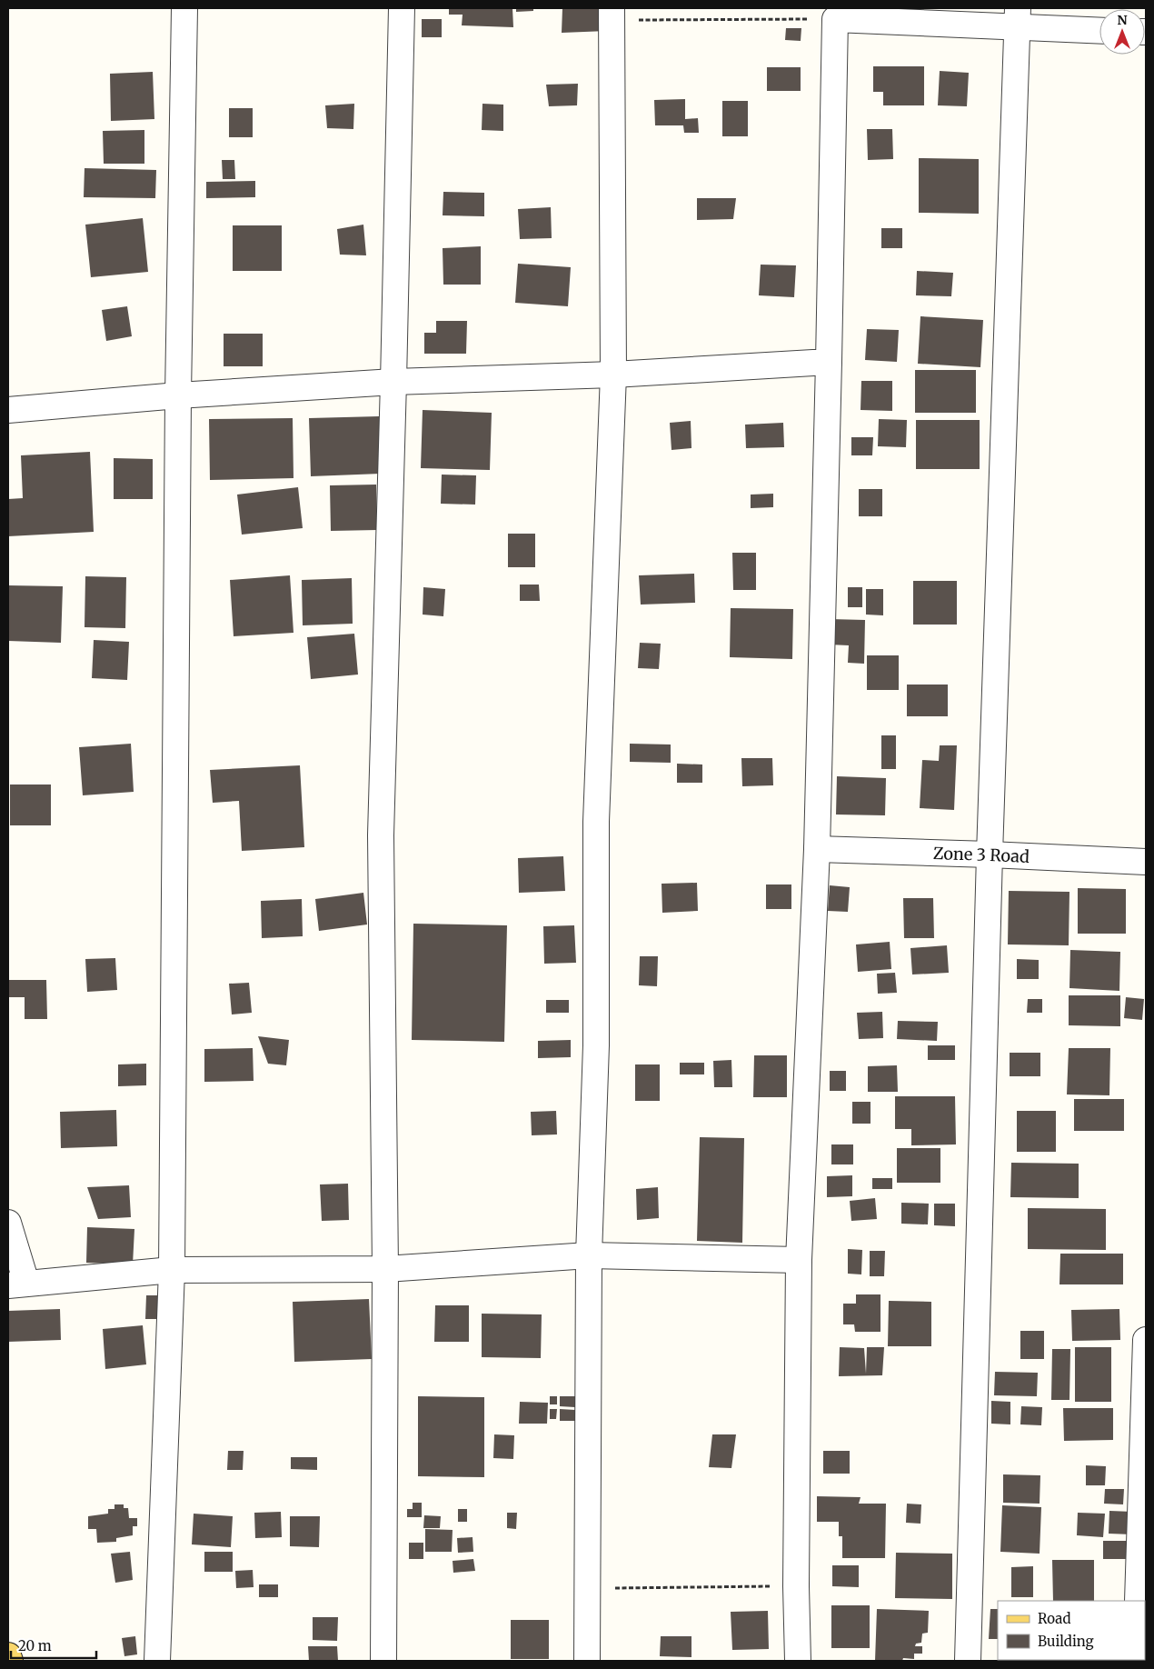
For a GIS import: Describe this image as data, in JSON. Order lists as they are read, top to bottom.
{
  "streets": {
    "street": ["Zone 3 Road"]
  },
  "legend": ["Road", "Building"],
  "scale_bar": "20 m",
  "north": "top"
}
